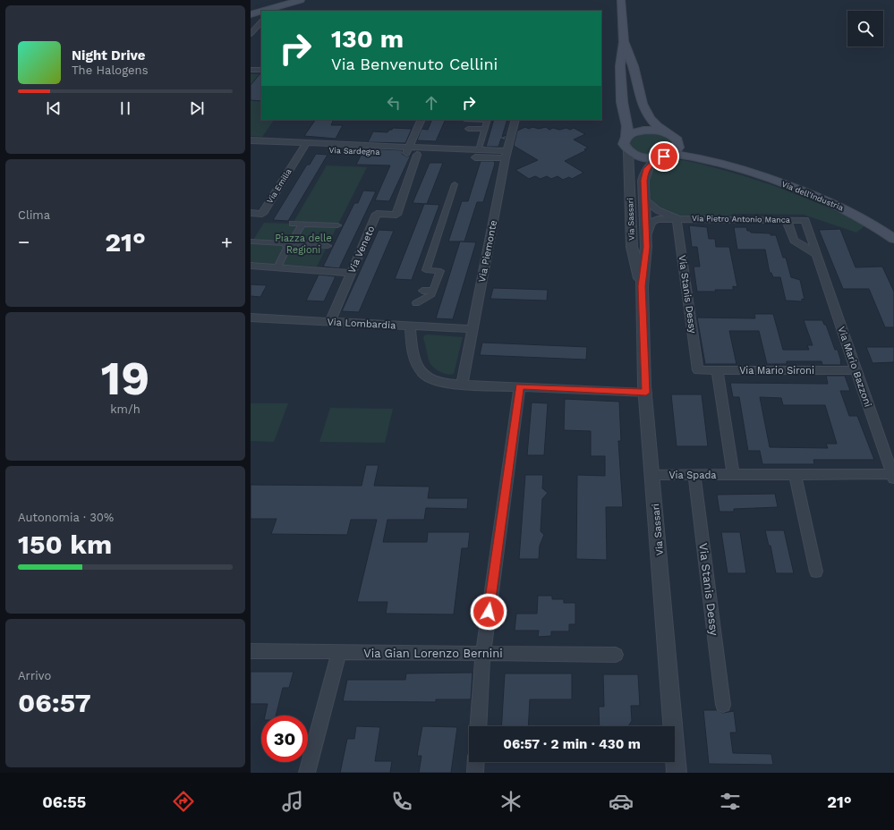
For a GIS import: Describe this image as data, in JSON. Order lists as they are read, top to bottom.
{
  "streets": {
    "main road": ["Via dell'Industria"],
    "street": [
      "Via Sardegna",
      "Via Emilia",
      "Via Sassari",
      "Via Pietro Antonio Manca",
      "Via Veneto",
      "Via Piemonte",
      "Via Stanis Dessy",
      "Via Lombardia",
      "Via Mario Bazzoni",
      "Via Mario Sironi",
      "Via Spada",
      "Via Gian Lorenzo Bernini"
    ]
  },
  "crossings": [
    ["Via Sardegna", "Via Emilia"],
    ["Via Sardegna", "Via Veneto"],
    ["Via Sardegna", "Via Piemonte"],
    ["Via dell'Industria", "Via Sassari"],
    ["Via Sassari", "Via Pietro Antonio Manca"],
    ["Via Sassari", "Via Spada"],
    ["Via Pietro Antonio Manca", "Via Stanis Dessy"],
    ["Via Pietro Antonio Manca", "Via Mario Bazzoni"],
    ["Via Veneto", "Via Lombardia"],
    ["Via Piemonte", "Via Lombardia"],
    ["Via Stanis Dessy", "Via Mario Sironi"],
    ["Via Stanis Dessy", "Via Spada"],
    ["Via Mario Bazzoni", "Via Mario Sironi"],
    ["Via Mario Bazzoni", "Via Spada"]
  ],
  "parks": ["Piazza delle Regioni"],
  "page": {
    "turn": ["130 m", "Via Benvenuto Cellini"],
    "song": ["Night Drive", "The Halogens"],
    "tile": [
      "Clima",
      ["19", "km/h"],
      ["Autonomia · 30%", "150 km"],
      ["Arrivo", "06:57"]
    ],
    "heat": ["−", "21°", "+"],
    "limit": "30",
    "trip": "06:57 · 2 min · 430 m",
    "tabs": ["06:55", "21°"]
  }
}
